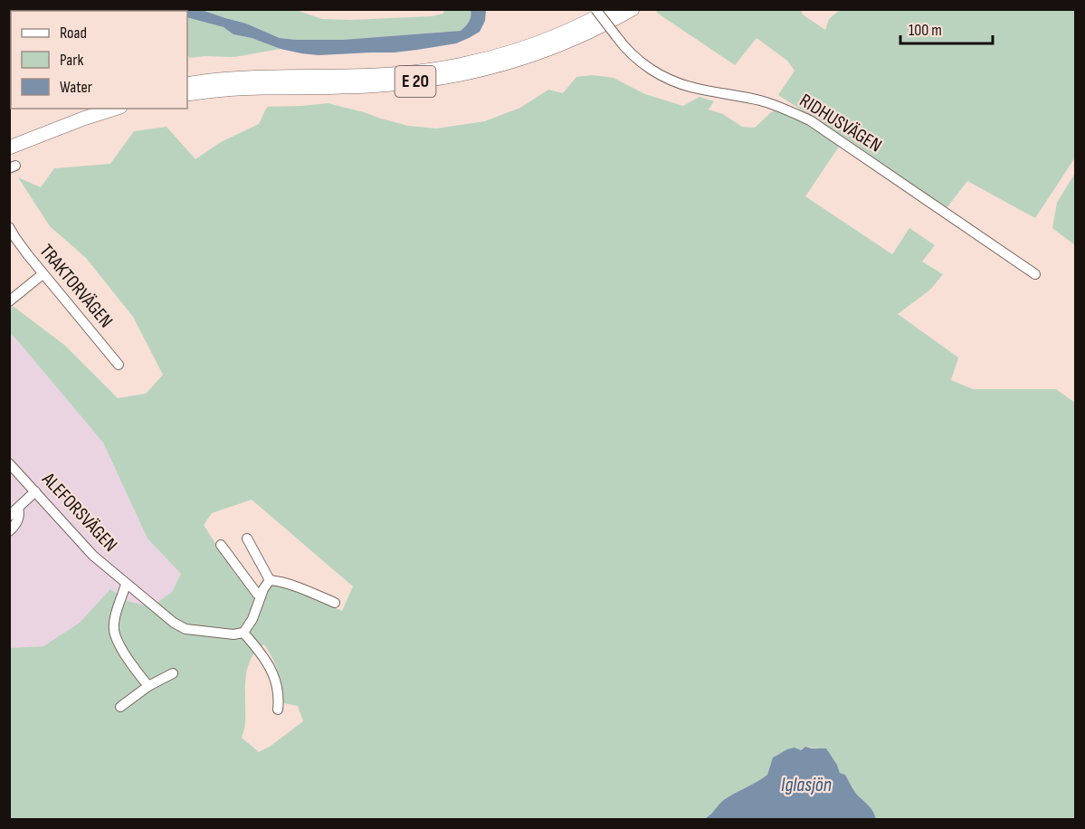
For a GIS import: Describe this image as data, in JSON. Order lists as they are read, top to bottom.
{
  "streets": {
    "highway": ["E 20"],
    "street": ["RIDHUSVÄGEN", "TRAKTORVÄGEN", "ALEFORSVÄGEN"]
  },
  "water": ["Iglasjön"],
  "legend": ["Road", "Park", "Water"],
  "scale_bar": "100 m"
}
